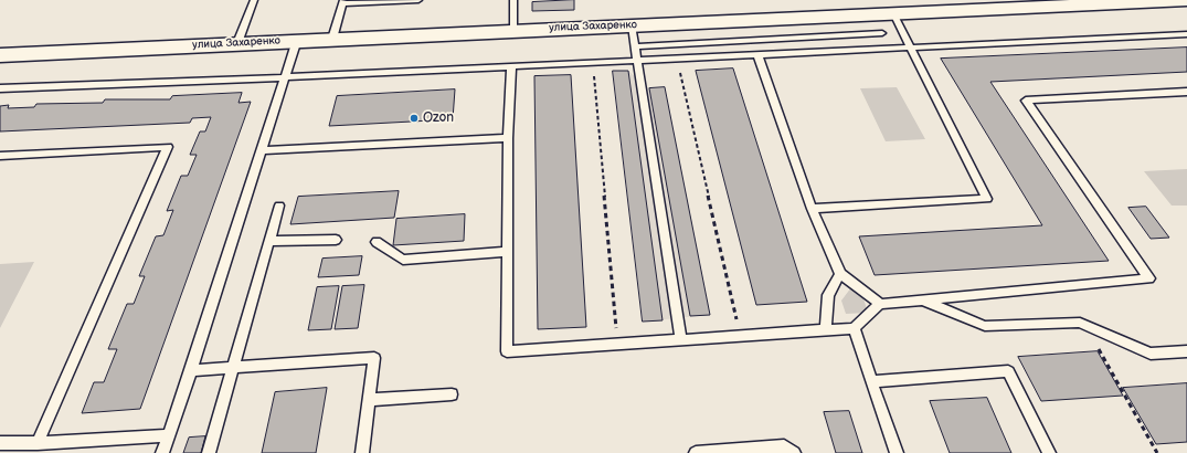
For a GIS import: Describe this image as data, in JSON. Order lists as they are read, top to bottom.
{
  "streets": {
    "street": ["улица Захаренко"]
  },
  "places": ["Ozon"]
}
